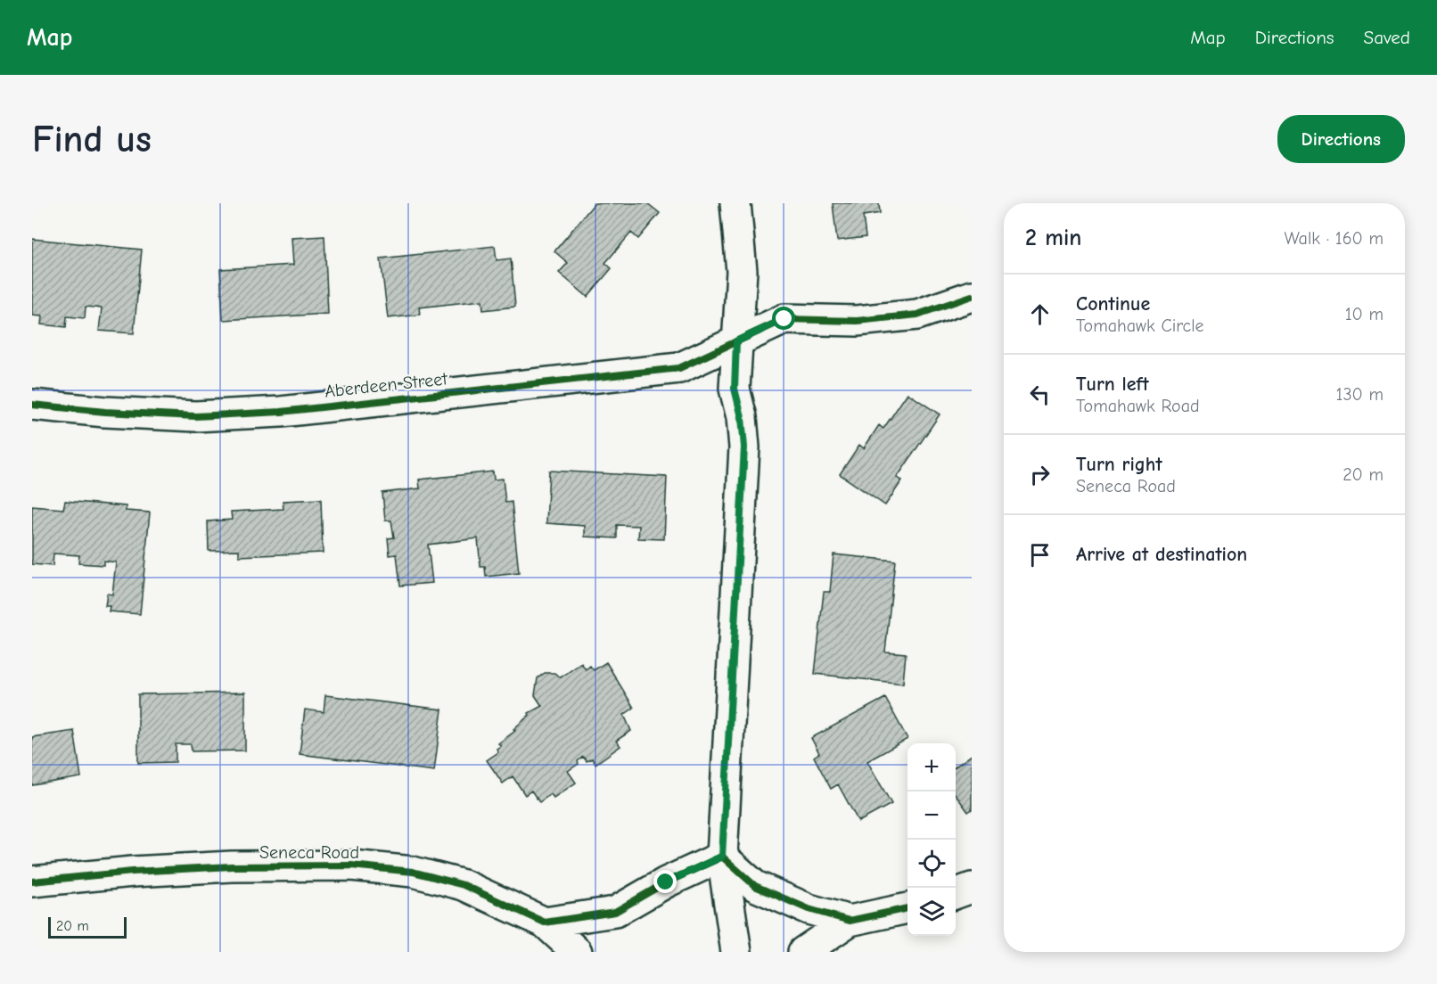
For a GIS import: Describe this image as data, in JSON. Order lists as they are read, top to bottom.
{
  "streets": {
    "street": ["Aberdeen Street", "Seneca Road"]
  },
  "scale_bar": "20 m",
  "page": {
    "header": "Map",
    "nav": ["Map", "Directions", "Saved"],
    "buttons": "Directions",
    "title": "Find us",
    "heading": ["2 min", "Walk · 160 m"],
    "list": [
      ["Continue", "Tomahawk Circle", "10 m"],
      ["Turn left", "Tomahawk Road", "130 m"],
      ["Turn right", "Seneca Road", "20 m"],
      "Arrive at destination"
    ],
    "map_buttons": ["+", "−"],
    "scale": "20 m"
  }
}
